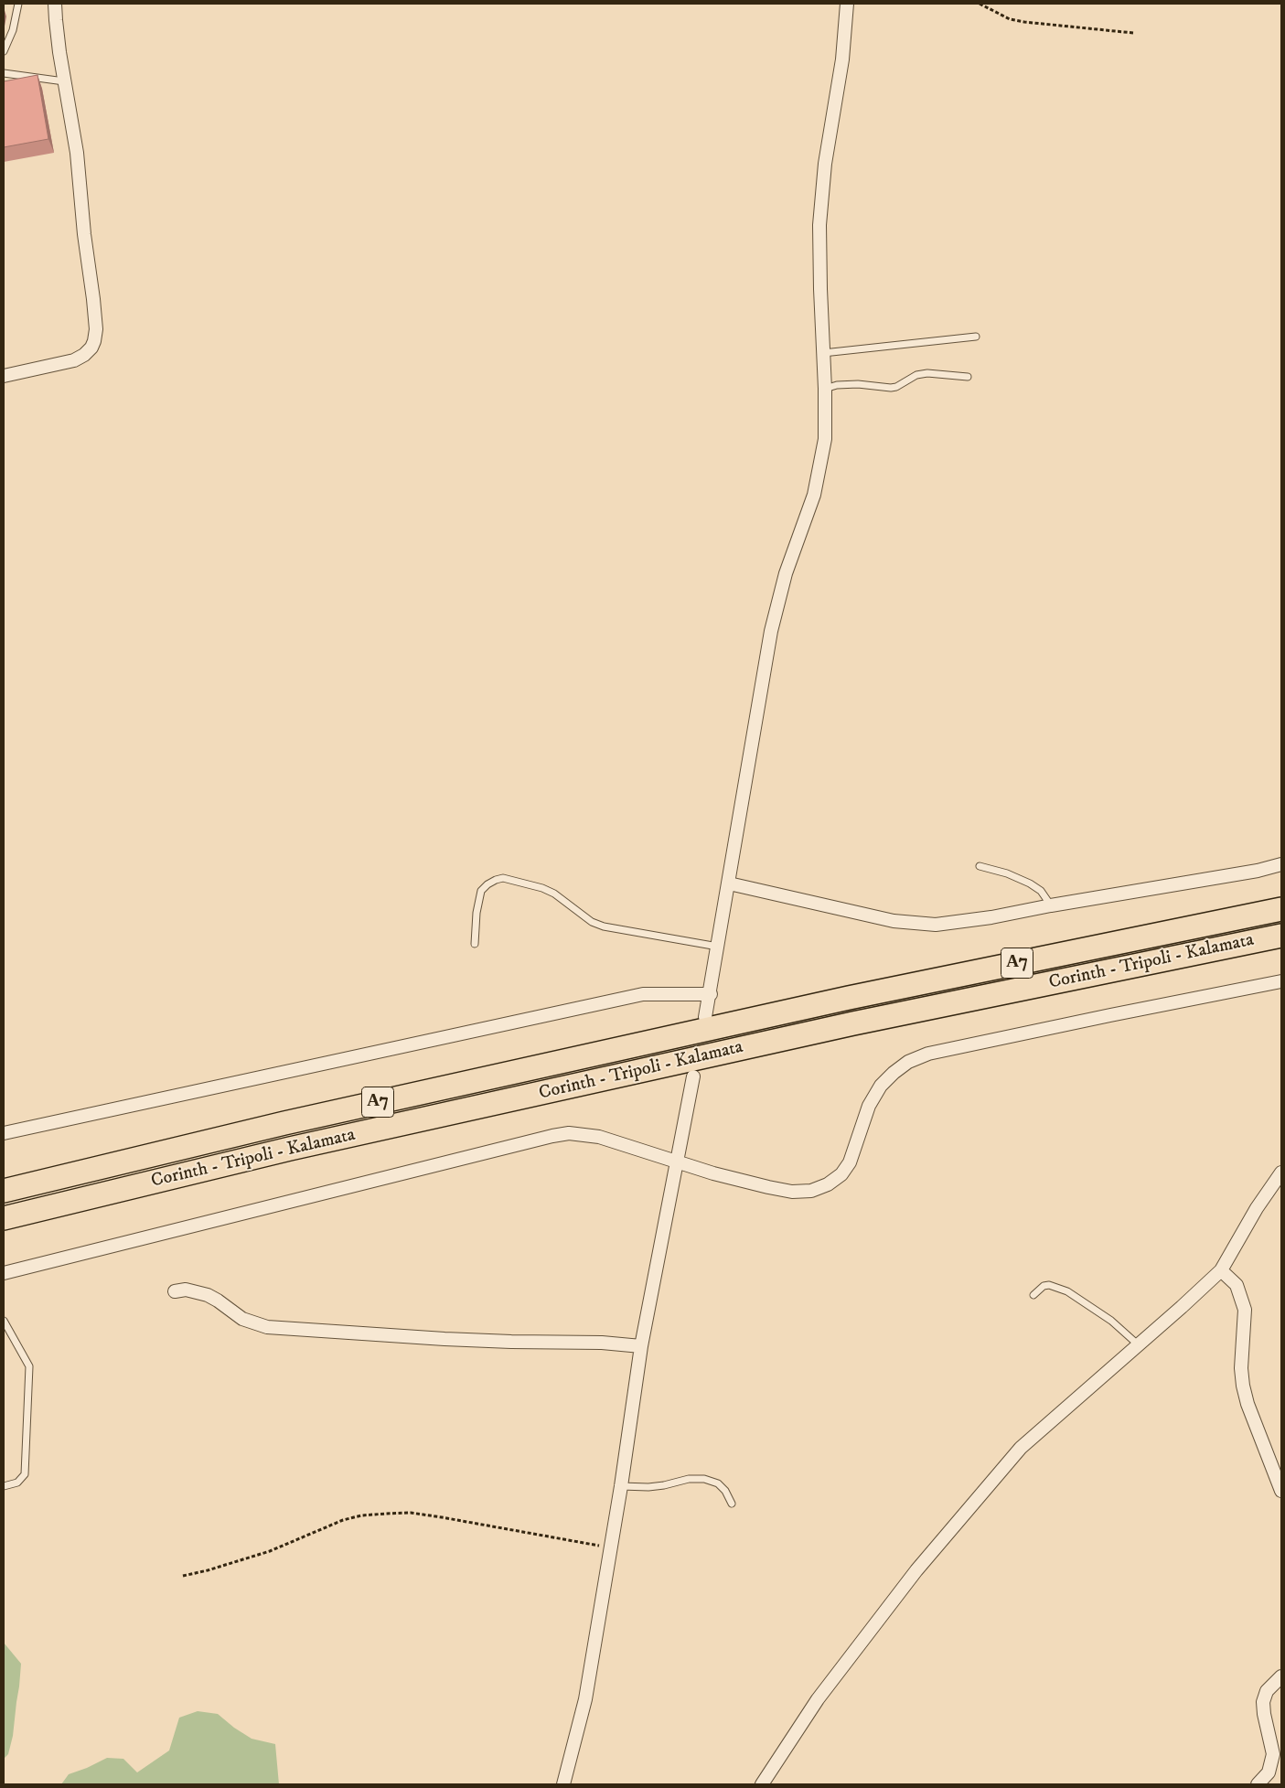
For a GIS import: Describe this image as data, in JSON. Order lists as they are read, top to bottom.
{
  "streets": {
    "highway": ["Corinth - Tripoli - Kalamata", "Α7"]
  }
}
